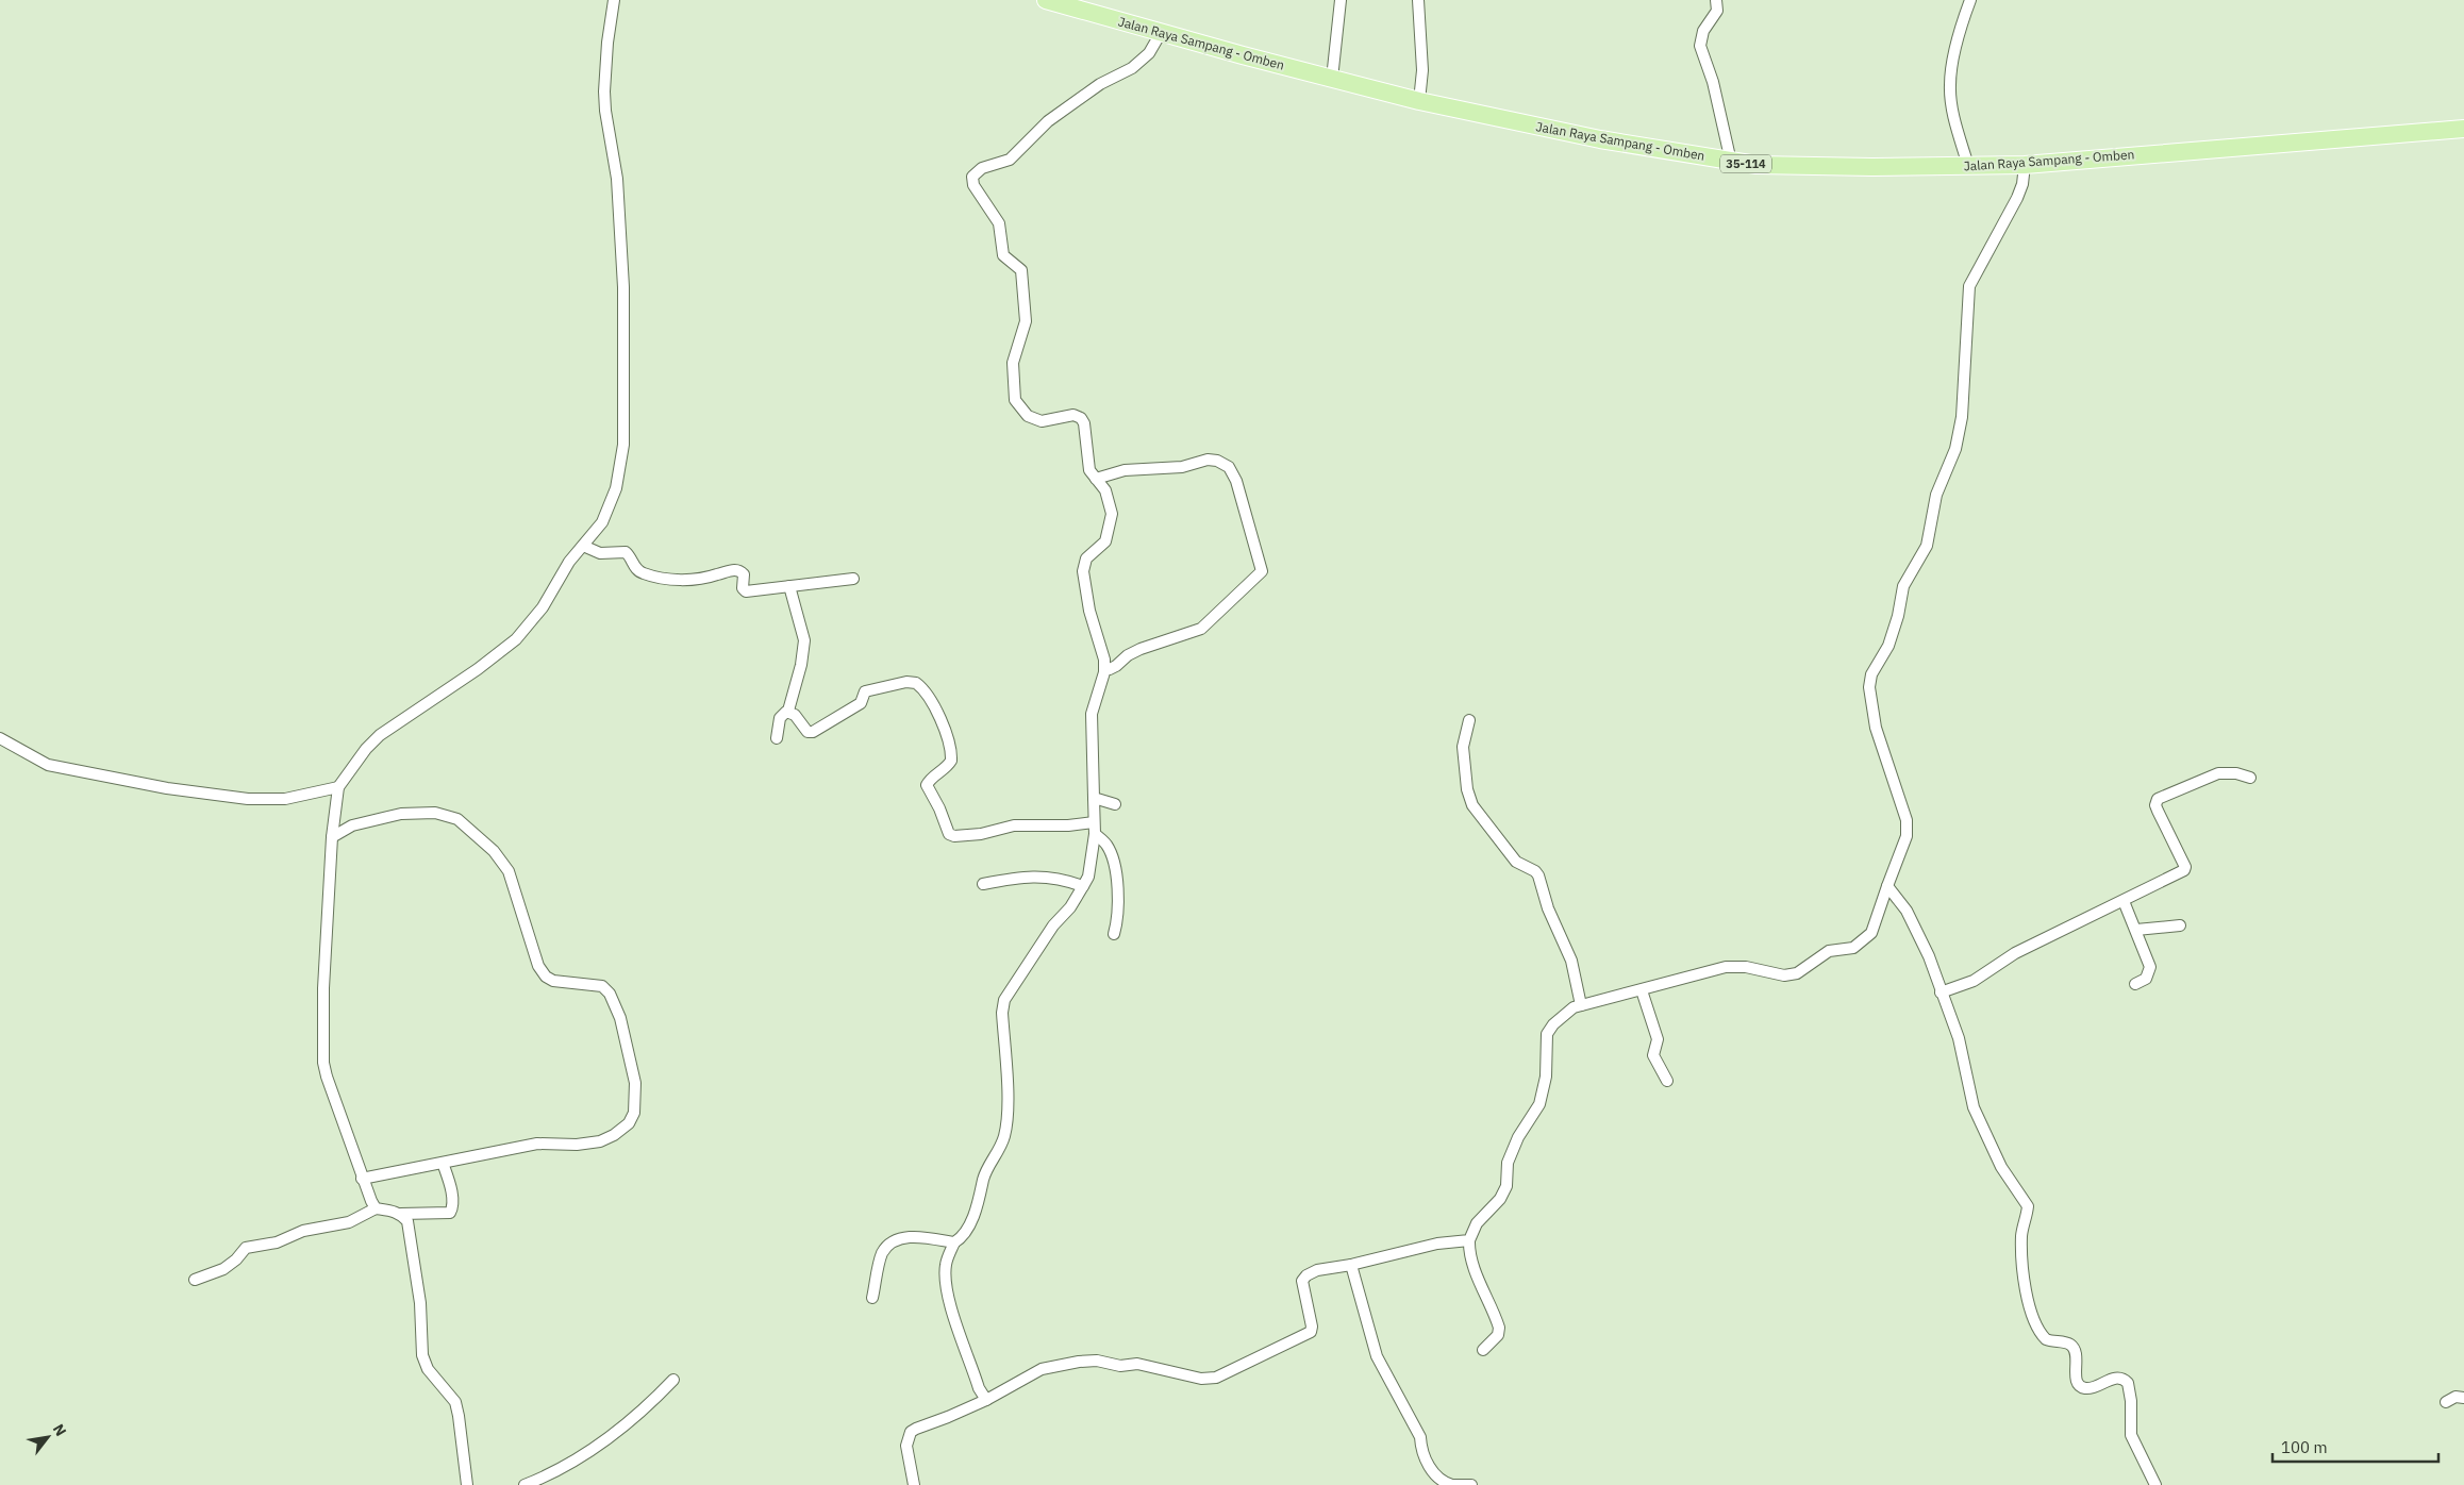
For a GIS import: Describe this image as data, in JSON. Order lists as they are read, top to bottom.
{
  "streets": {
    "main road": ["Jalan Raya Sampang - Omben", "35-114"]
  },
  "scale_bar": "100 m",
  "north": "top right"
}
